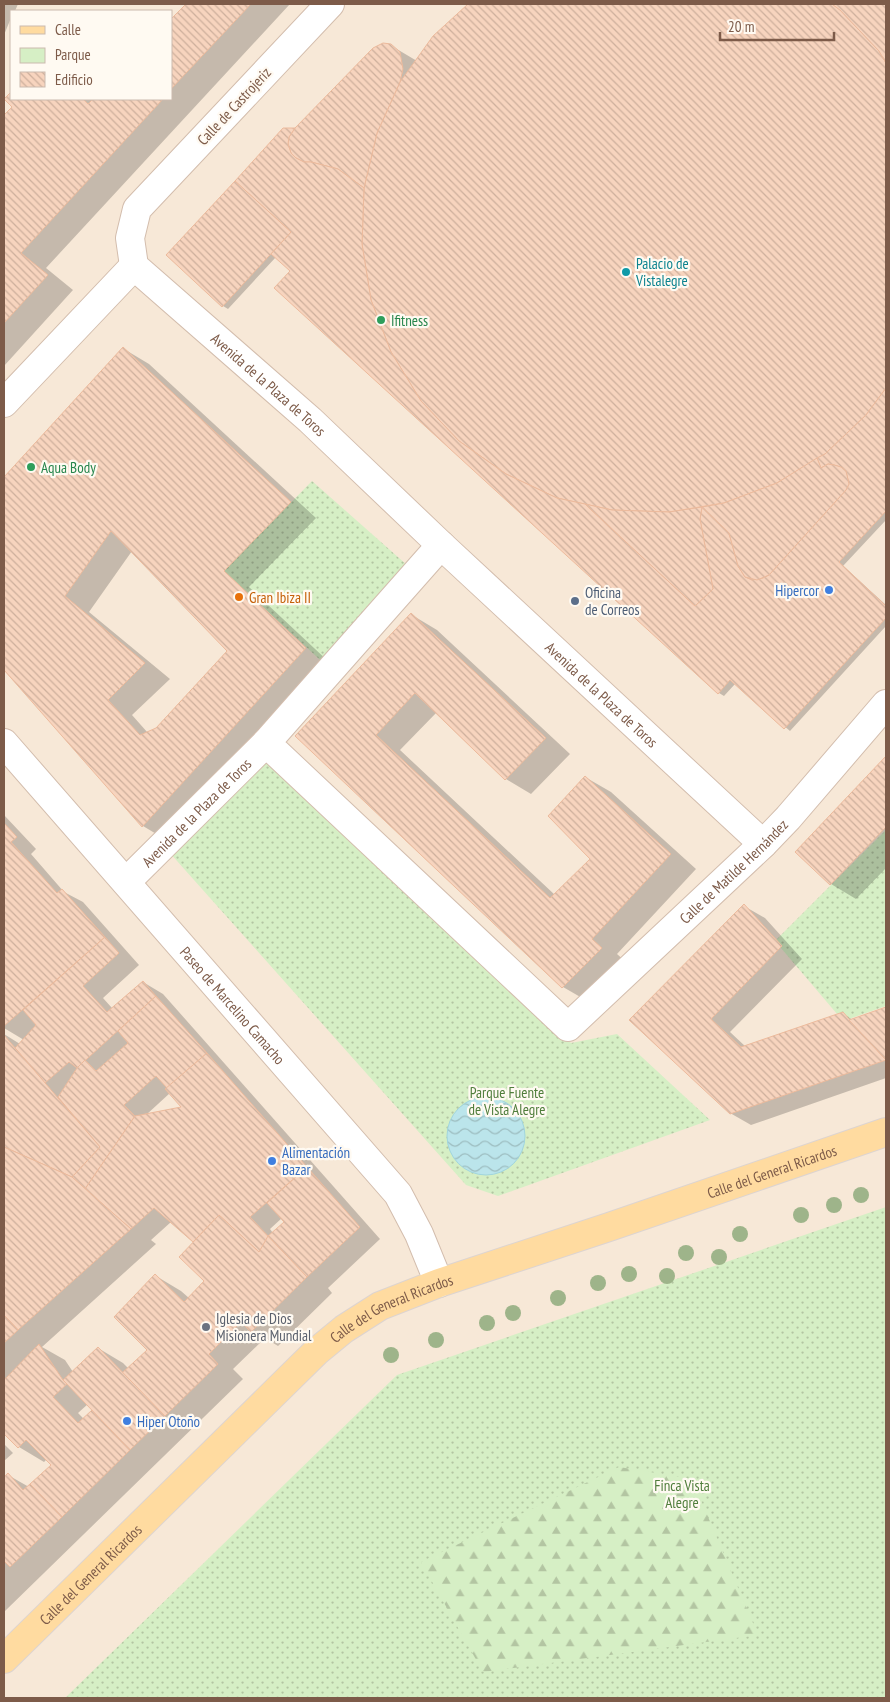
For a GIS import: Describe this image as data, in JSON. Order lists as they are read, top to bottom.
{
  "streets": {
    "main road": ["Calle del General Ricardos"],
    "street": [
      "Calle de Castrojeriz",
      "Avenida de la Plaza de Toros",
      "Calle de Matilde Hernández",
      "Paseo de Marcelino Camacho"
    ]
  },
  "crossings": [
    ["Calle de Castrojeriz", "Avenida de la Plaza de Toros"],
    ["Avenida de la Plaza de Toros", "Calle de Matilde Hernández"],
    ["Avenida de la Plaza de Toros", "Paseo de Marcelino Camacho"],
    ["Paseo de Marcelino Camacho", "Calle del General Ricardos"]
  ],
  "parks": ["Parque Fuente de Vista Alegre", "Finca Vista Alegre"],
  "places": [
    "Palacio de Vistalegre",
    "Ifitness",
    "Aqua Body",
    "Hipercor",
    "Gran Ibiza II",
    "Oficina de Correos",
    "Alimentación Bazar",
    "Iglesia de Dios Misionera Mundial",
    "Hiper Otoño"
  ],
  "legend": ["Calle", "Parque", "Edificio"],
  "scale_bar": "20 m"
}
